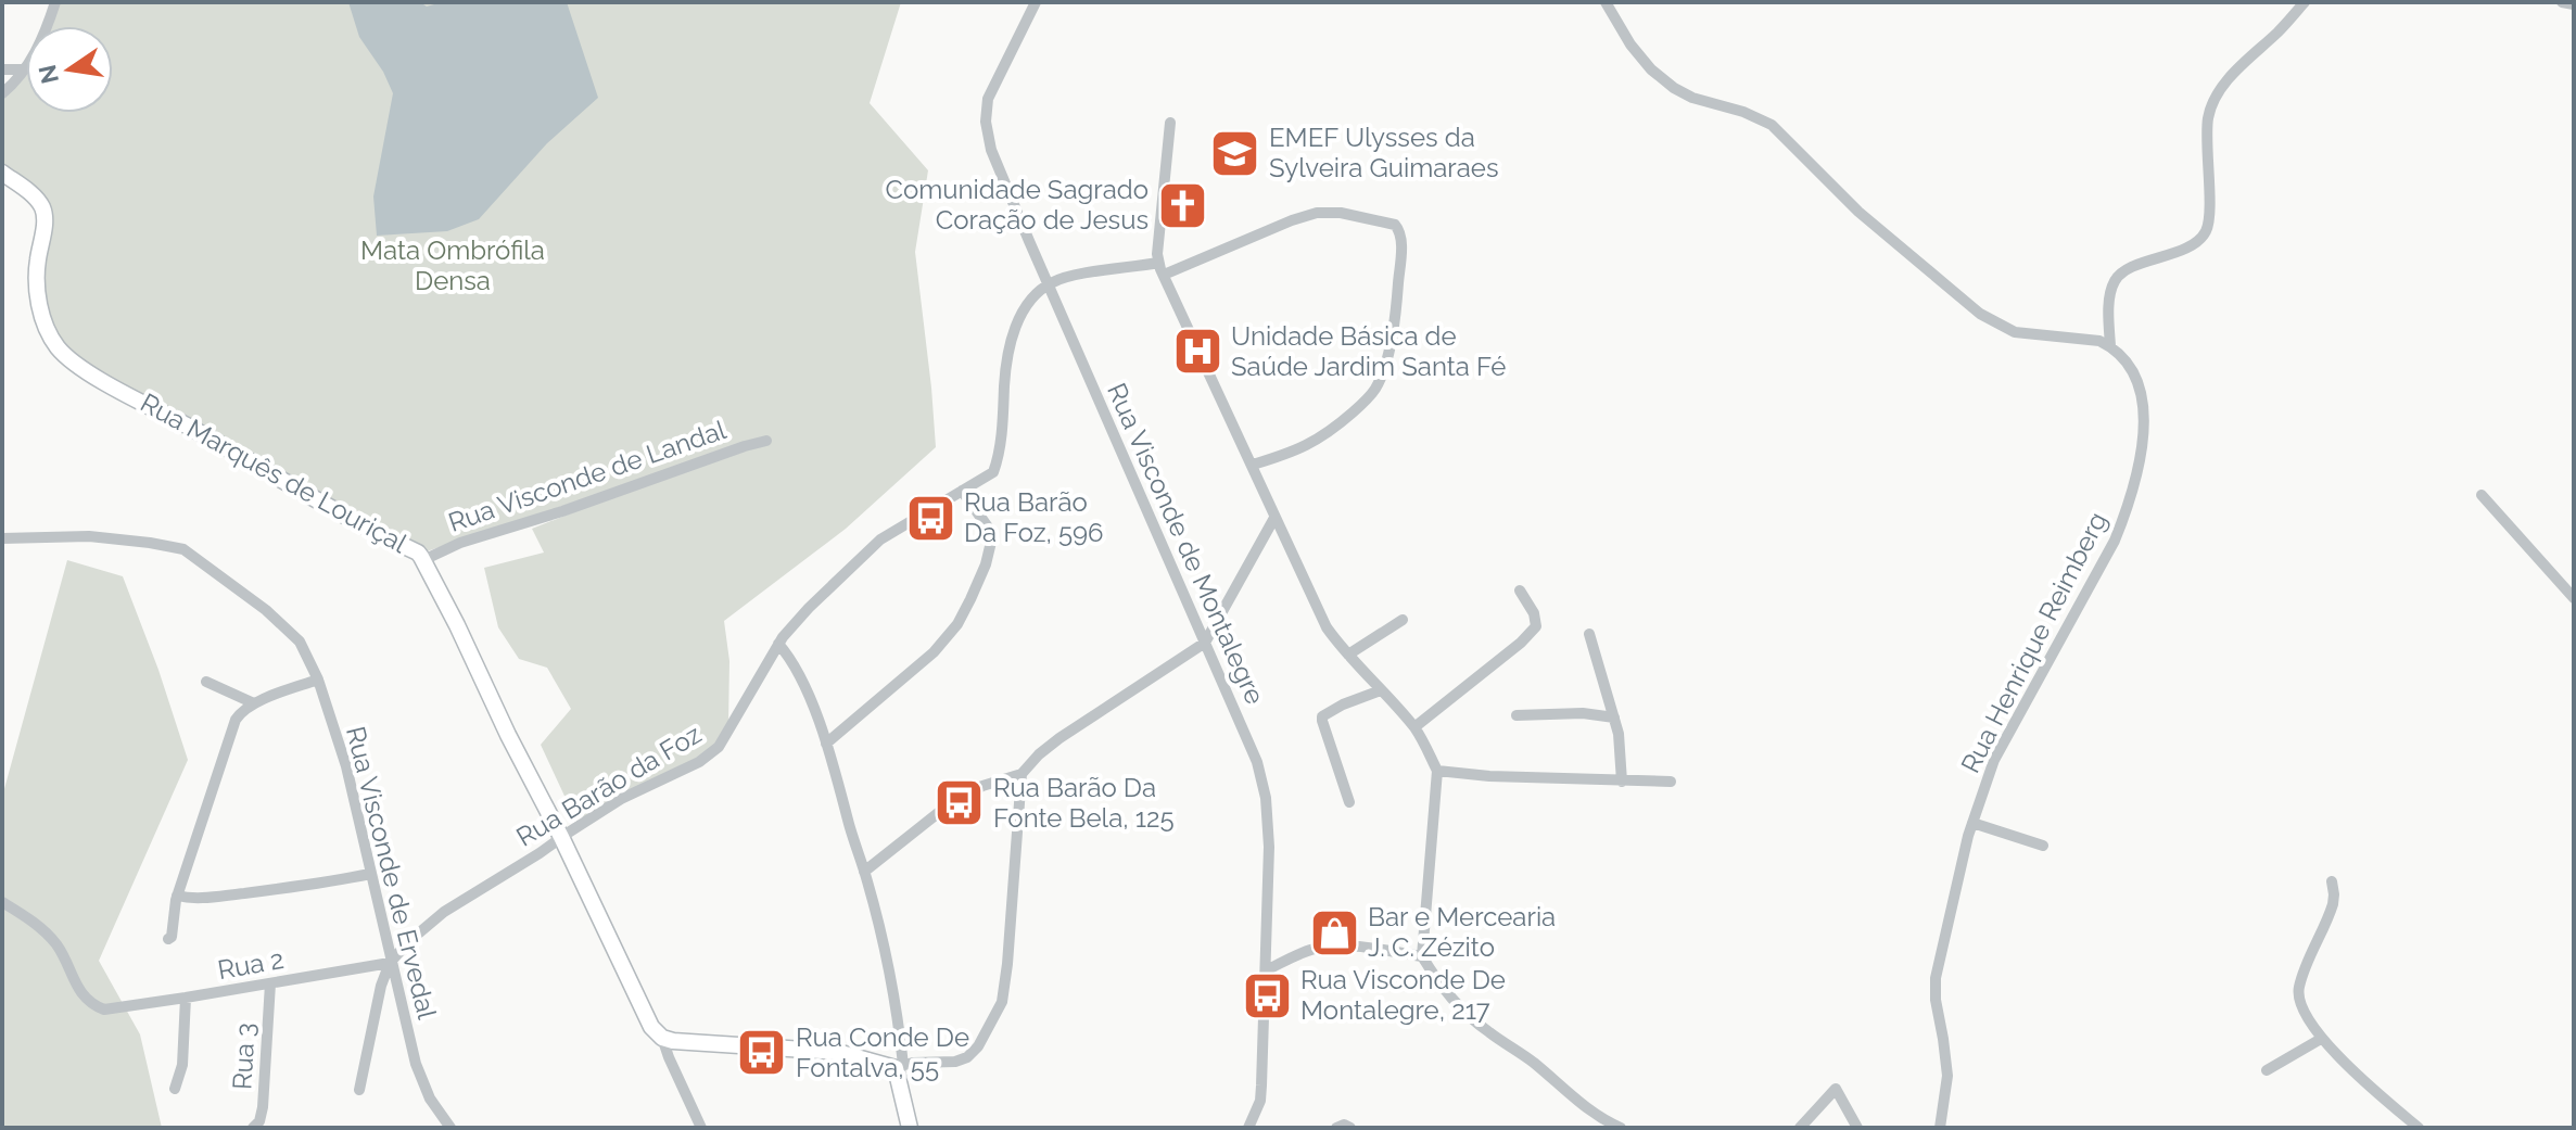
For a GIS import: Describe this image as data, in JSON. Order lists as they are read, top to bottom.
{
  "streets": {
    "main road": ["Rua Marquês de Louriçal"],
    "street": [
      "Rua Visconde de Landal",
      "Rua Visconde de Montalegre",
      "Rua Henrique Reimberg",
      "Rua Barão da Foz",
      "Rua Visconde de Ervedal",
      "Rua 2",
      "Rua 3"
    ]
  },
  "crossings": [
    ["Rua Marquês de Louriçal", "Rua Visconde de Landal"],
    ["Rua Marquês de Louriçal", "Rua Barão da Foz"],
    ["Rua Visconde de Montalegre", "Rua Barão da Foz"],
    ["Rua Barão da Foz", "Rua Visconde de Ervedal"],
    ["Rua Barão da Foz", "Rua 2"],
    ["Rua Visconde de Ervedal", "Rua 2"],
    ["Rua 2", "Rua 3"]
  ],
  "parks": ["Mata Ombrófila Densa"],
  "places": {
    "school or university": ["EMEF Ulysses da Sylveira Guimaraes"],
    "church": ["Comunidade Sagrado Coração de Jesus"],
    "hospital": ["Unidade Básica de Saúde Jardim Santa Fé"],
    "bus stop": [
      "Rua Barão Da Foz, 596",
      "Rua Barão Da Fonte Bela, 125",
      "Rua Visconde De Montalegre, 217",
      "Rua Conde De Fontalva, 55"
    ],
    "shop": ["Bar e Mercearia J. C. Zézito"]
  },
  "north": "left"
}
